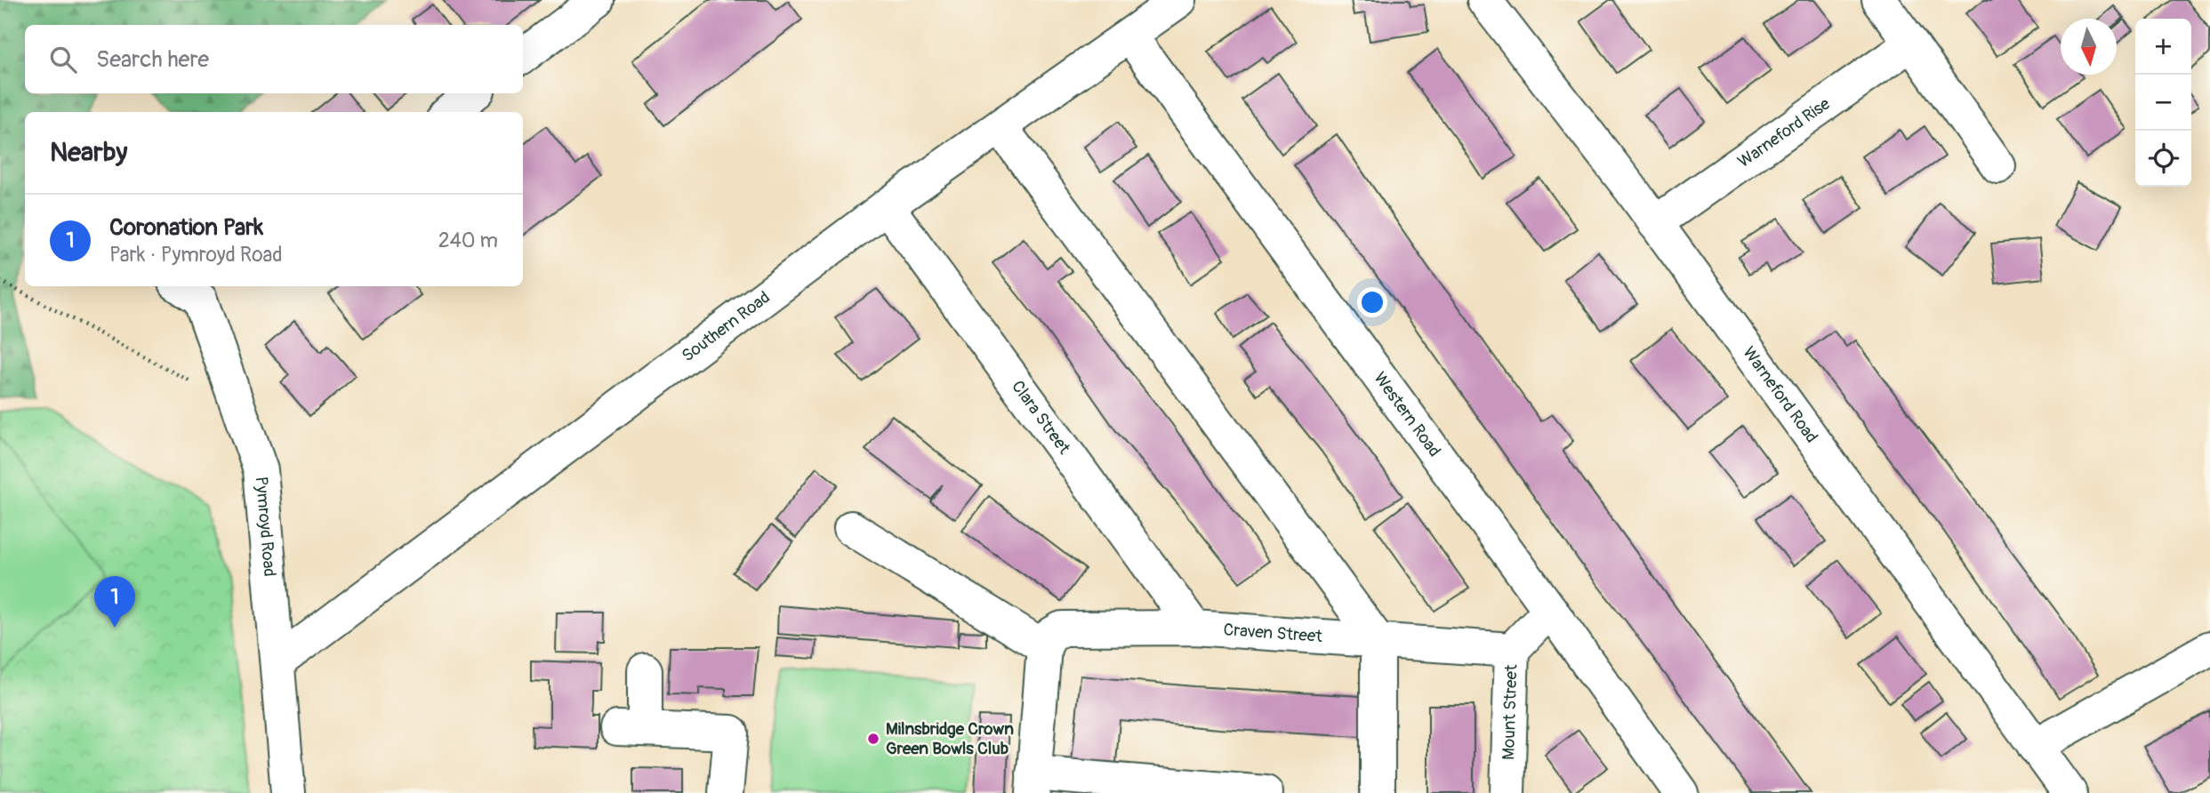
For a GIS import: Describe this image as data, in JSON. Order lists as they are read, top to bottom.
{
  "streets": {
    "street": [
      "Warneford Rise",
      "Southern Road",
      "Warneford Road",
      "Western Road",
      "Clara Street",
      "Pymroyd Road",
      "Craven Street",
      "Mount Street"
    ]
  },
  "crossings": [
    ["Warneford Rise", "Warneford Road"],
    ["Southern Road", "Western Road"],
    ["Southern Road", "Clara Street"],
    ["Southern Road", "Pymroyd Road"],
    ["Western Road", "Mount Street"],
    ["Clara Street", "Craven Street"],
    ["Craven Street", "Mount Street"]
  ],
  "places": ["Milnsbridge Crown Green Bowls Club"],
  "north": "bottom",
  "page": {
    "map_buttons": ["+", "−"],
    "search": "Search here",
    "heading": "Nearby",
    "list": [
      {
        "mark": "1",
        "name": "Coronation Park",
        "note": "Park · Pymroyd Road",
        "value": "240 m"
      }
    ],
    "pins": "1"
  }
}
